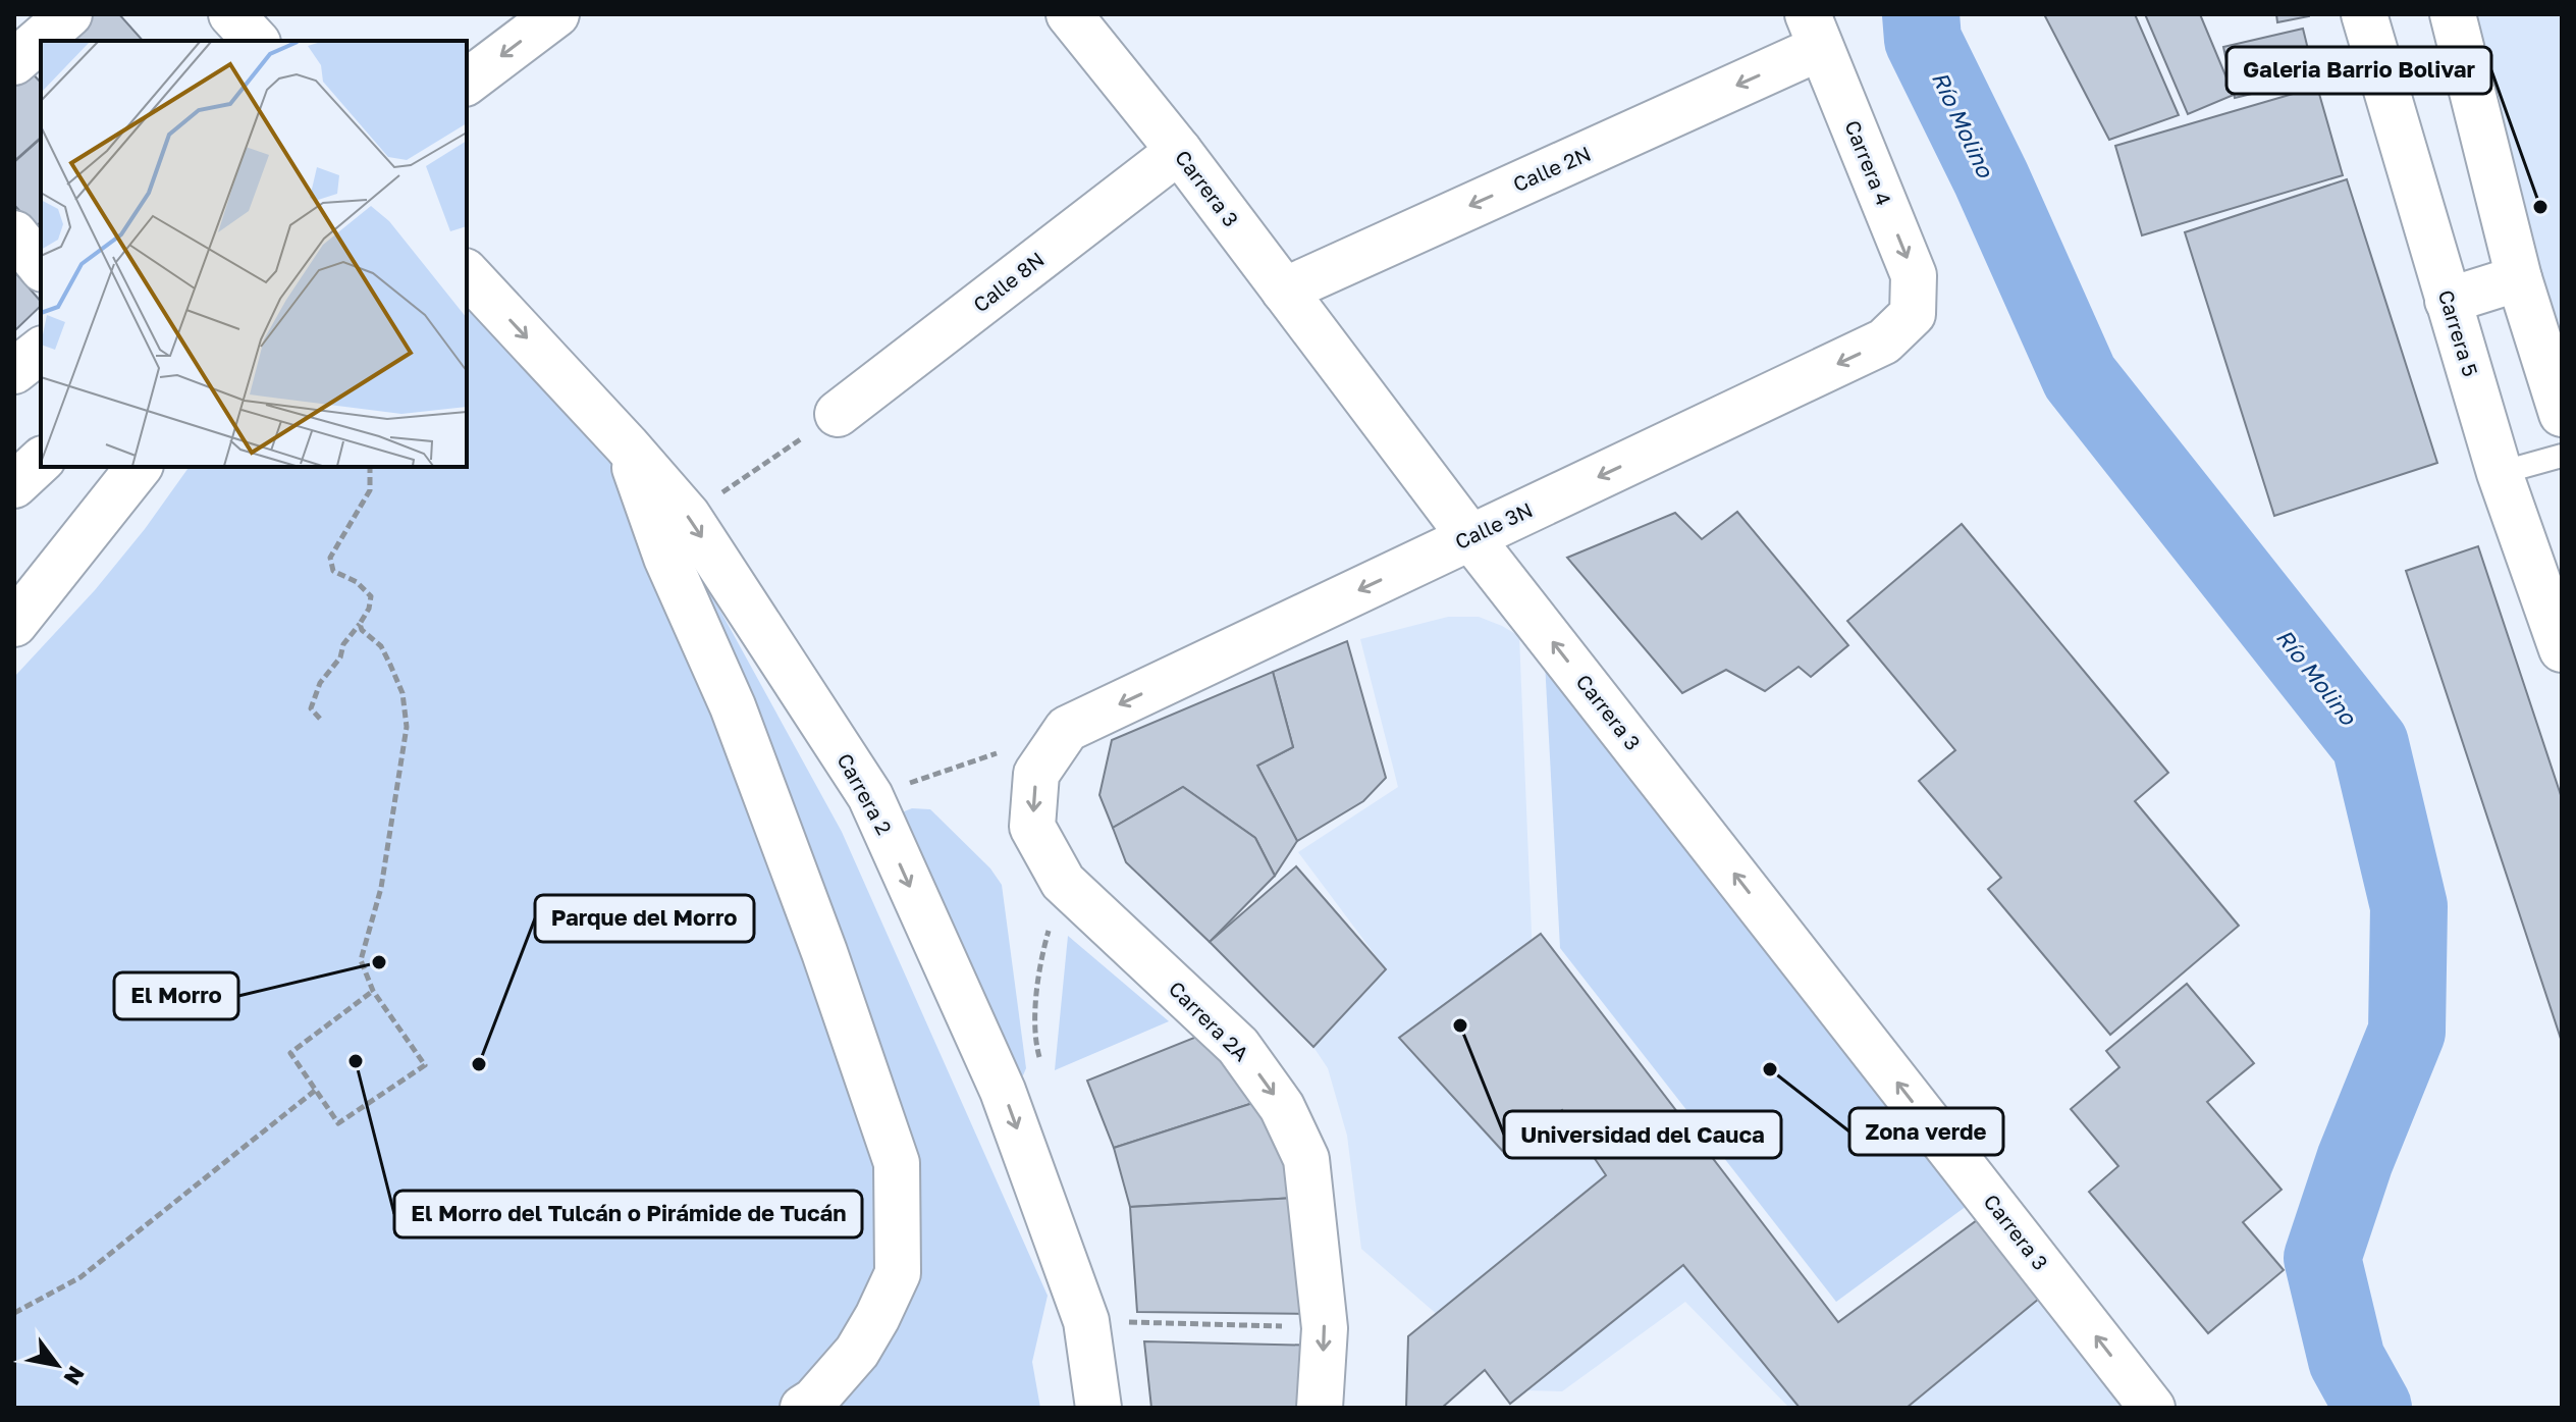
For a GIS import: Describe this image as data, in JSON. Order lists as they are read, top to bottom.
{
  "streets": {
    "street": [
      "Carrera 4",
      "Calle 2N",
      "Carrera 3",
      "Calle 8N",
      "Carrera 5",
      "Calle 3N",
      "Carrera 2",
      "Carrera 2A"
    ]
  },
  "crossings": [
    ["Carrera 4", "Calle 2N"],
    ["Carrera 4", "Calle 3N"],
    ["Calle 2N", "Carrera 3"],
    ["Carrera 3", "Calle 8N"],
    ["Carrera 3", "Calle 3N"],
    ["Calle 3N", "Carrera 2A"]
  ],
  "one_way": [
    "Carrera 4",
    "Calle 2N",
    "Carrera 3",
    "Calle 3N",
    "Carrera 2"
  ],
  "water": ["Río Molino"],
  "places": [
    "Galeria Barrio Bolivar",
    "El Morro",
    "Universidad del Cauca",
    "El Morro del Tulcán o Pirámide de Tucán",
    "Parque del Morro",
    "Zona verde"
  ],
  "north": "bottom right"
}
